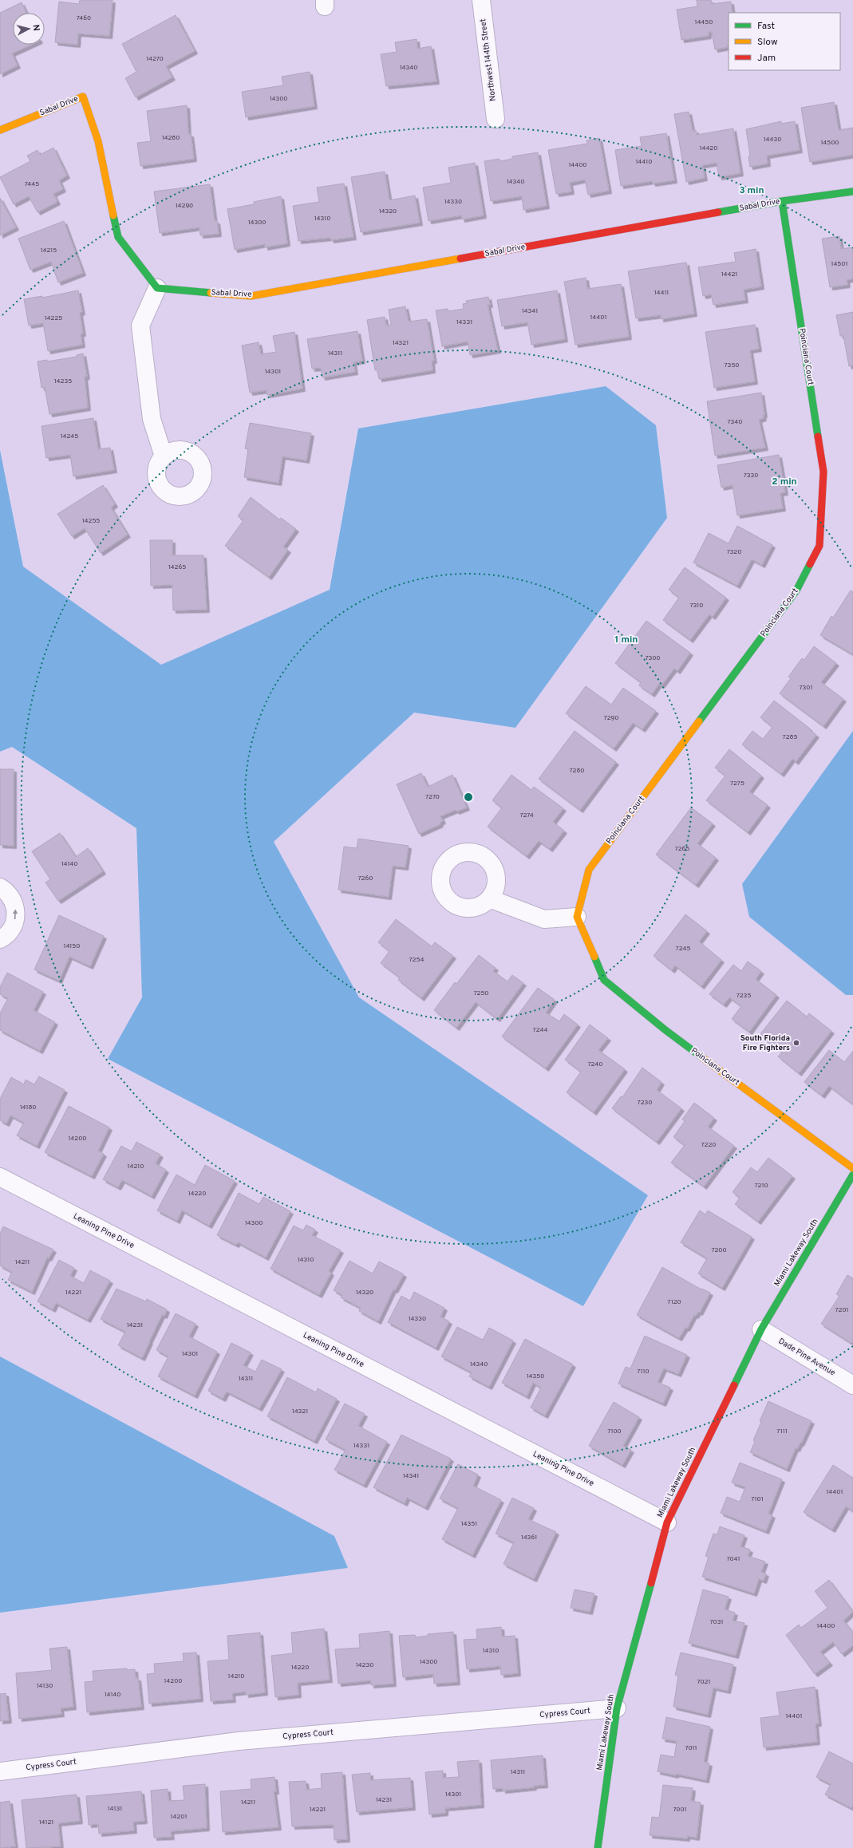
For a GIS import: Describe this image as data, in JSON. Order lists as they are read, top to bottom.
{
  "streets": {
    "street": [
      "Northwest 144th Street",
      "Sabal Drive",
      "Poinciana Court",
      "Leaning Pine Drive",
      "Miami Lakeway South",
      "Dade Pine Avenue",
      "Cypress Court"
    ]
  },
  "crossings": [
    ["Sabal Drive", "Poinciana Court"],
    ["Leaning Pine Drive", "Miami Lakeway South"],
    ["Miami Lakeway South", "Dade Pine Avenue"],
    ["Miami Lakeway South", "Cypress Court"]
  ],
  "places": ["South Florida Fire Fighters"],
  "house_numbers": [
    "7460",
    "14450",
    "14270",
    "14340",
    "14300",
    "14280",
    "14430",
    "14500",
    "14420",
    "14410",
    "14400",
    "14340",
    "7445",
    "14330",
    "14290",
    "14320",
    "14310",
    "14300",
    "14215",
    "14501",
    "14421",
    "14411",
    "14341",
    "14401",
    "14225",
    "14331",
    "14321",
    "14311",
    "7350",
    "14301",
    "14235",
    "7340",
    "14245",
    "7330",
    "14255",
    "7320",
    "14265",
    "7310",
    "7300",
    "7301",
    "7290",
    "7285",
    "7280",
    "7275",
    "7270",
    "7274",
    "7265",
    "14140",
    "7260",
    "14150",
    "7245",
    "7254",
    "7250",
    "7235",
    "7244",
    "7240",
    "7230",
    "14180",
    "14200",
    "7220",
    "14210",
    "7210",
    "14220",
    "14300",
    "7200",
    "14310",
    "14211",
    "14221",
    "14320",
    "7120",
    "7201",
    "14330",
    "14231",
    "14301",
    "14340",
    "7110",
    "14350",
    "14311",
    "14321",
    "7100",
    "7111",
    "14331",
    "14341",
    "14401",
    "7101",
    "14351",
    "14361",
    "7041",
    "7031",
    "14400",
    "14310",
    "14300",
    "14230",
    "14220",
    "14210",
    "14200",
    "7021",
    "14130",
    "14140",
    "14401",
    "7011",
    "14311",
    "14301",
    "14231",
    "14211",
    "14131",
    "14221",
    "7001",
    "14201",
    "14121"
  ],
  "legend": ["Fast", "Slow", "Jam"],
  "north": "right",
  "rings": ["3 min", "2 min", "1 min"]
}
